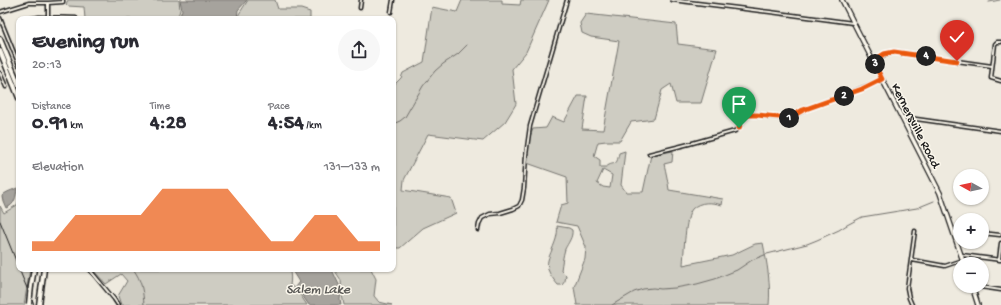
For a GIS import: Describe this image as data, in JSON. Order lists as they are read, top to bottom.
{
  "streets": {
    "main road": ["Kernersville Road"]
  },
  "water": ["Salem Lake"],
  "north": "left",
  "page": {
    "heading": ["Evening run", "20:13"],
    "pins": [
      "4",
      "3",
      "2",
      "1"
    ],
    "stats": [
      ["Distance", "0.91 km"],
      ["Time", "4:28"],
      ["Pace", "4:54 /km"]
    ],
    "chart": ["Elevation", "131–133 m"],
    "map_buttons": ["+", "−"]
  }
}
